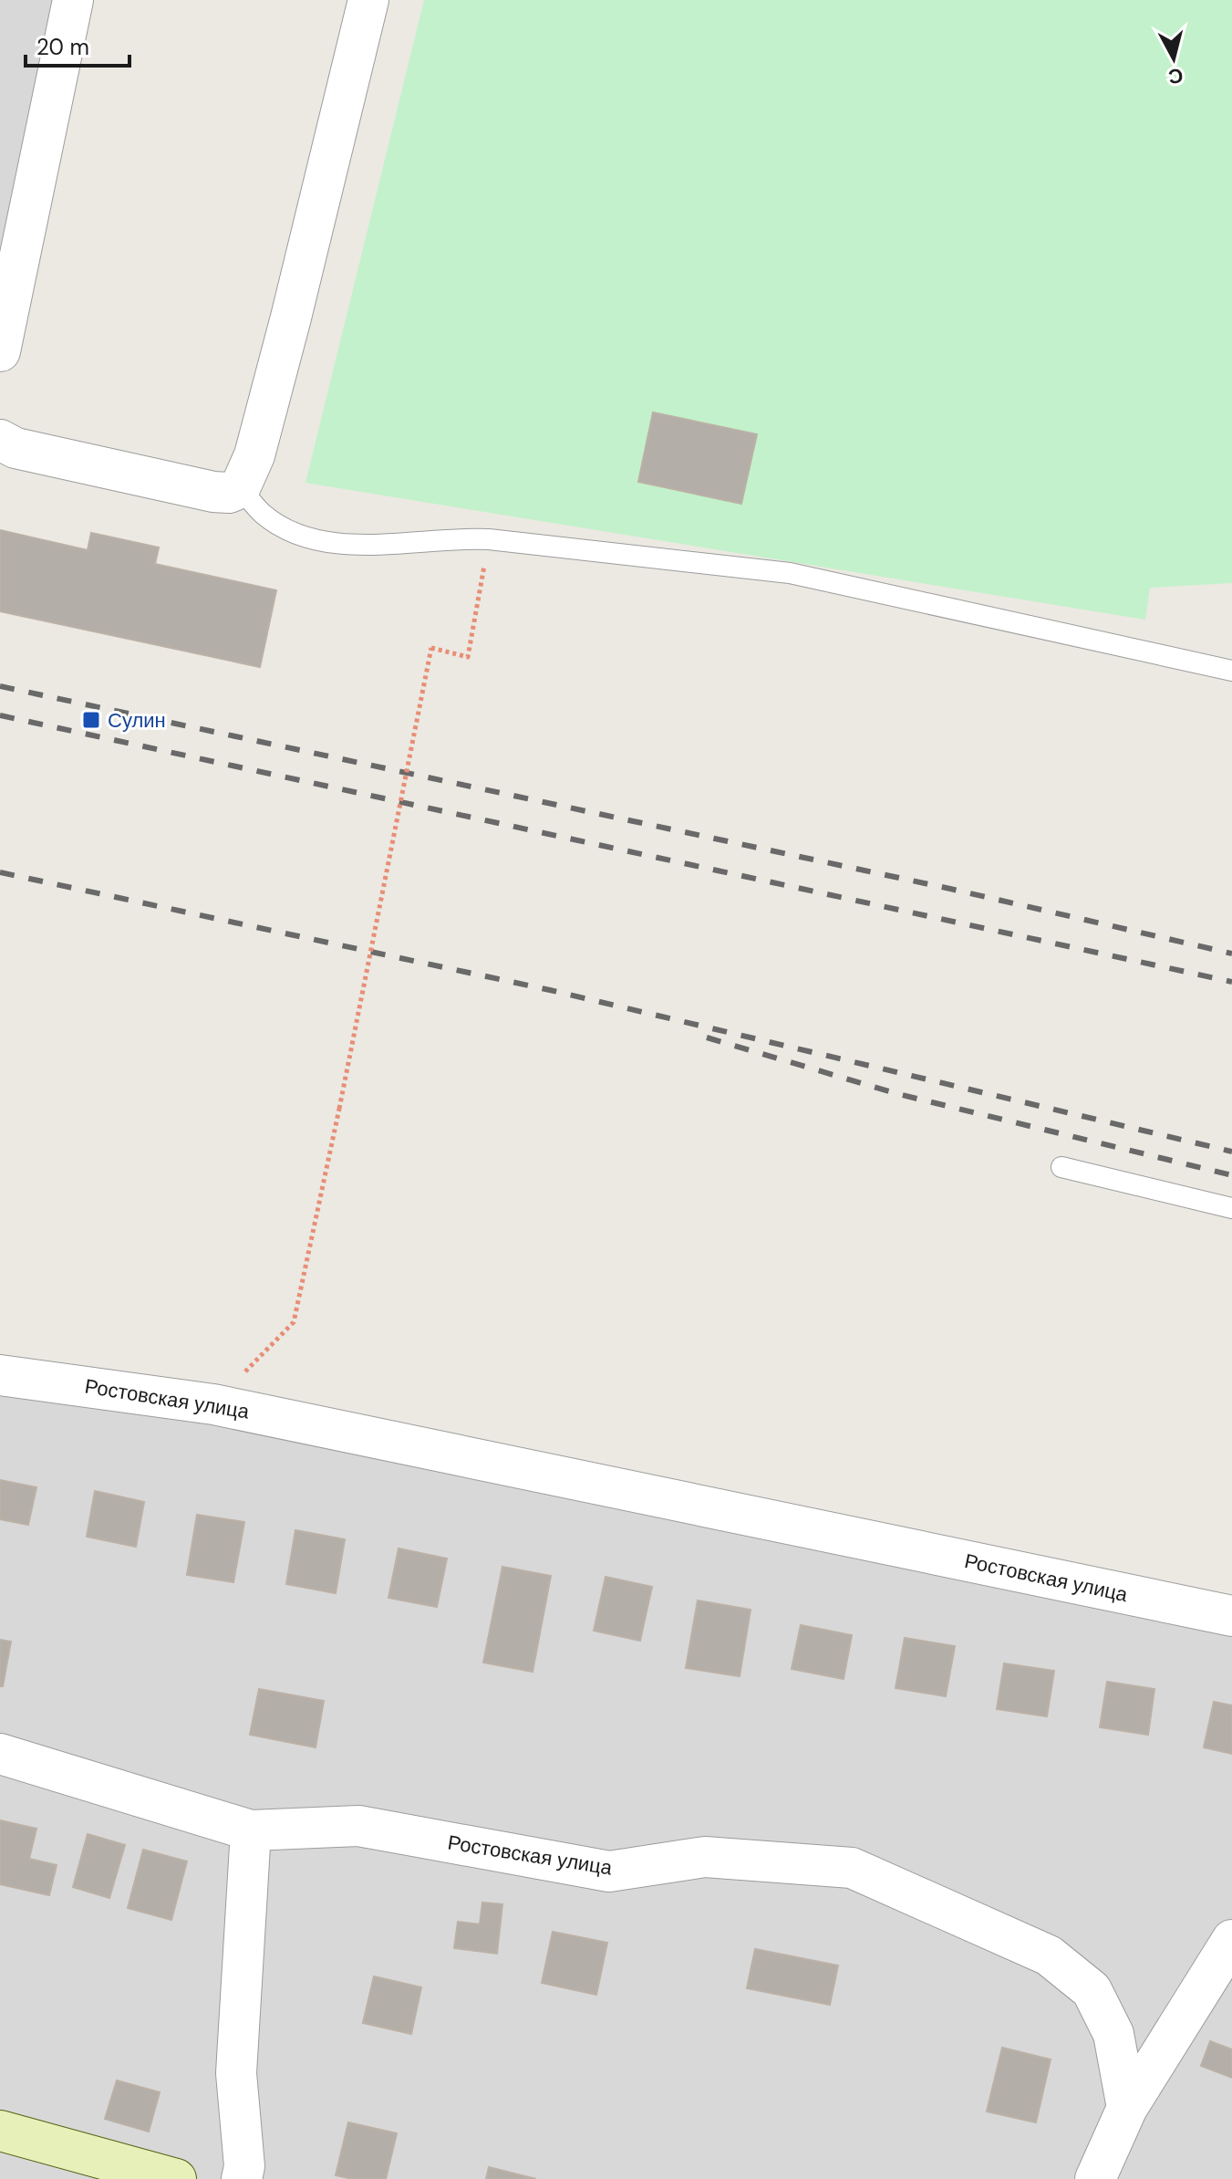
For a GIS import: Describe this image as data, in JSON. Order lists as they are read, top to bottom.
{
  "streets": {
    "street": ["Ростовская улица"]
  },
  "places": {
    "transit": ["Сулин"]
  },
  "scale_bar": "20 m",
  "north": "bottom"
}
